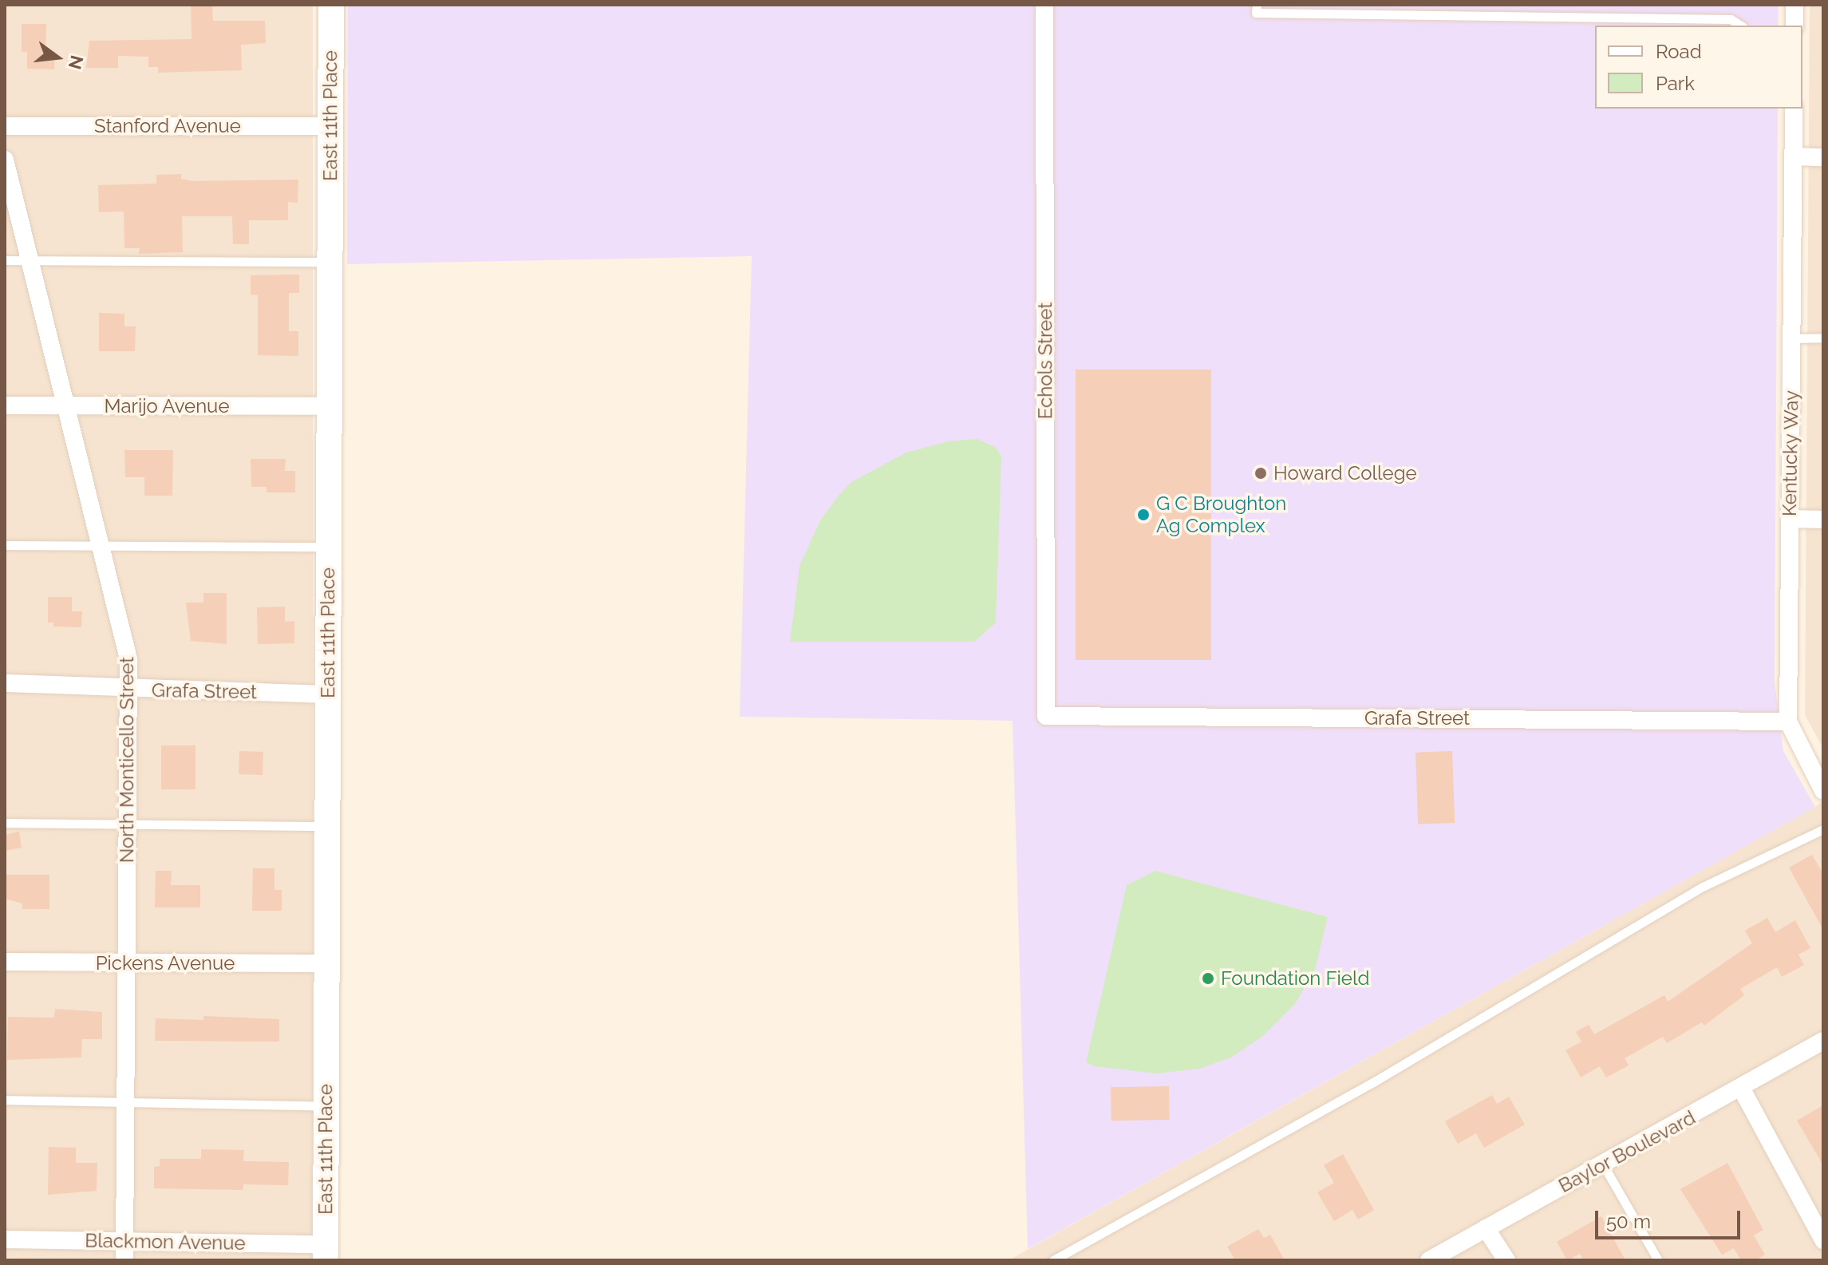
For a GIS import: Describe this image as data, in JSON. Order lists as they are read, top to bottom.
{
  "streets": {
    "street": [
      "East 11th Place",
      "Stanford Avenue",
      "Echols Street",
      "Marijo Avenue",
      "Kentucky Way",
      "Grafa Street",
      "North Monticello Street",
      "Pickens Avenue",
      "Baylor Boulevard",
      "Blackmon Avenue"
    ]
  },
  "crossings": [
    ["East 11th Place", "Stanford Avenue"],
    ["East 11th Place", "Marijo Avenue"],
    ["East 11th Place", "Grafa Street"],
    ["East 11th Place", "Pickens Avenue"],
    ["East 11th Place", "Blackmon Avenue"],
    ["Echols Street", "Grafa Street"],
    ["Marijo Avenue", "North Monticello Street"],
    ["Kentucky Way", "Grafa Street"],
    ["Grafa Street", "North Monticello Street"],
    ["North Monticello Street", "Pickens Avenue"],
    ["North Monticello Street", "Blackmon Avenue"]
  ],
  "places": ["Howard College", "G C Broughton Ag Complex", "Foundation Field"],
  "legend": ["Road", "Park"],
  "scale_bar": "50 m",
  "north": "right"
}
